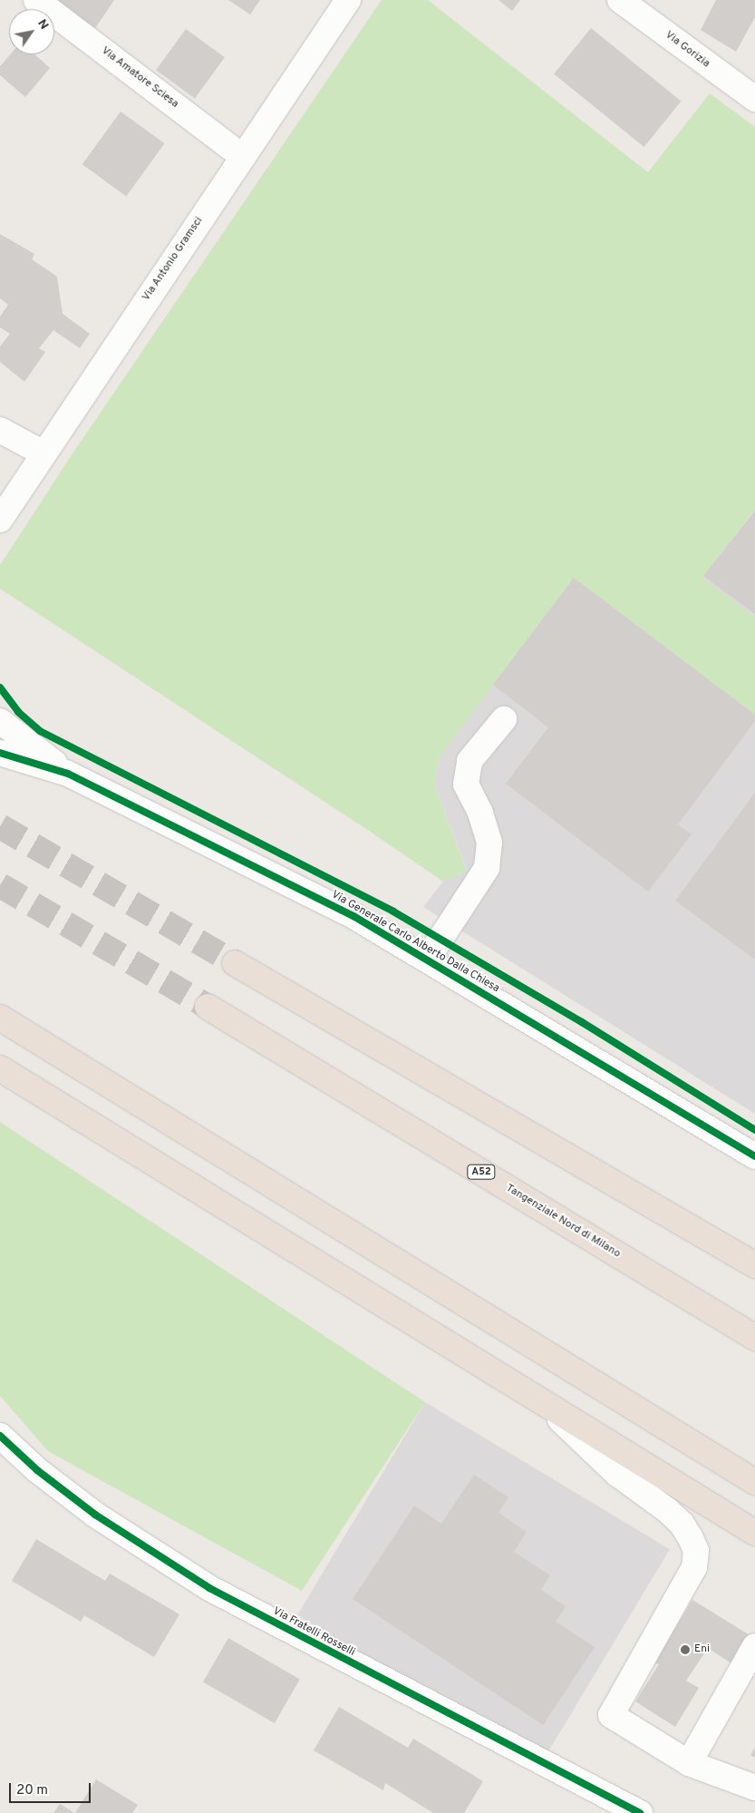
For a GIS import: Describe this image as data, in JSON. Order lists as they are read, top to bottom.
{
  "streets": {
    "highway": ["A52", "Tangenziale Nord di Milano"],
    "street": [
      "Via Gorizia",
      "Via Amatore Sciesa",
      "Via Antonio Gramsci",
      "Via Generale Carlo Alberto Dalla Chiesa",
      "Via Fratelli Rosselli"
    ]
  },
  "crossings": [
    ["Via Amatore Sciesa", "Via Antonio Gramsci"]
  ],
  "places": ["Eni"],
  "scale_bar": "20 m",
  "north": "top right"
}
